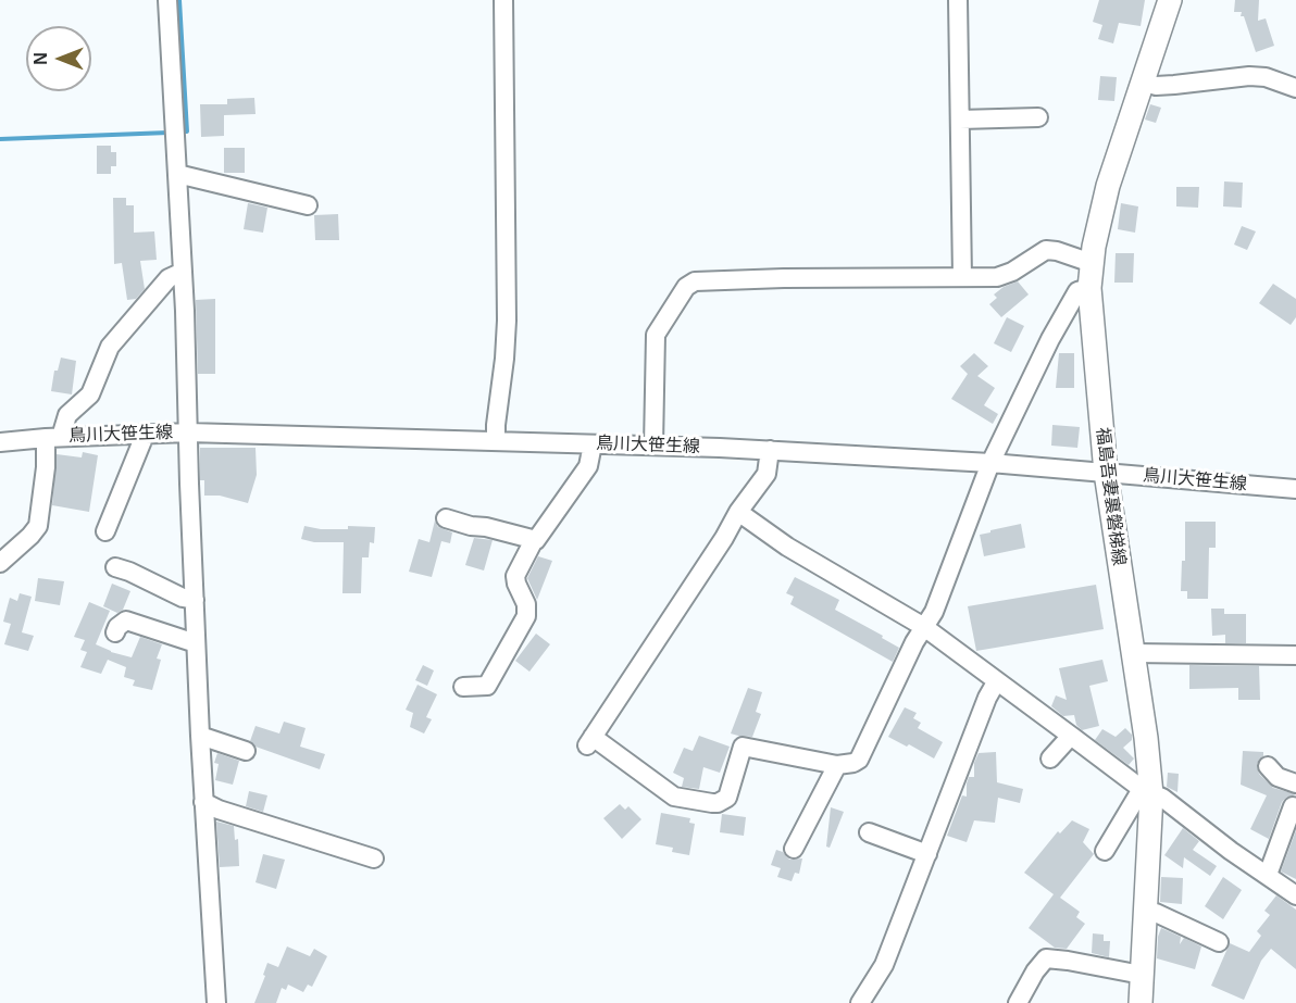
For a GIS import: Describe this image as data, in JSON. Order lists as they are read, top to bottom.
{
  "streets": {
    "main road": ["福島吾妻裏磐梯線"],
    "street": ["鳥川大笹生線"]
  },
  "crossings": [
    ["鳥川大笹生線", "福島吾妻裏磐梯線"]
  ],
  "north": "left"
}
